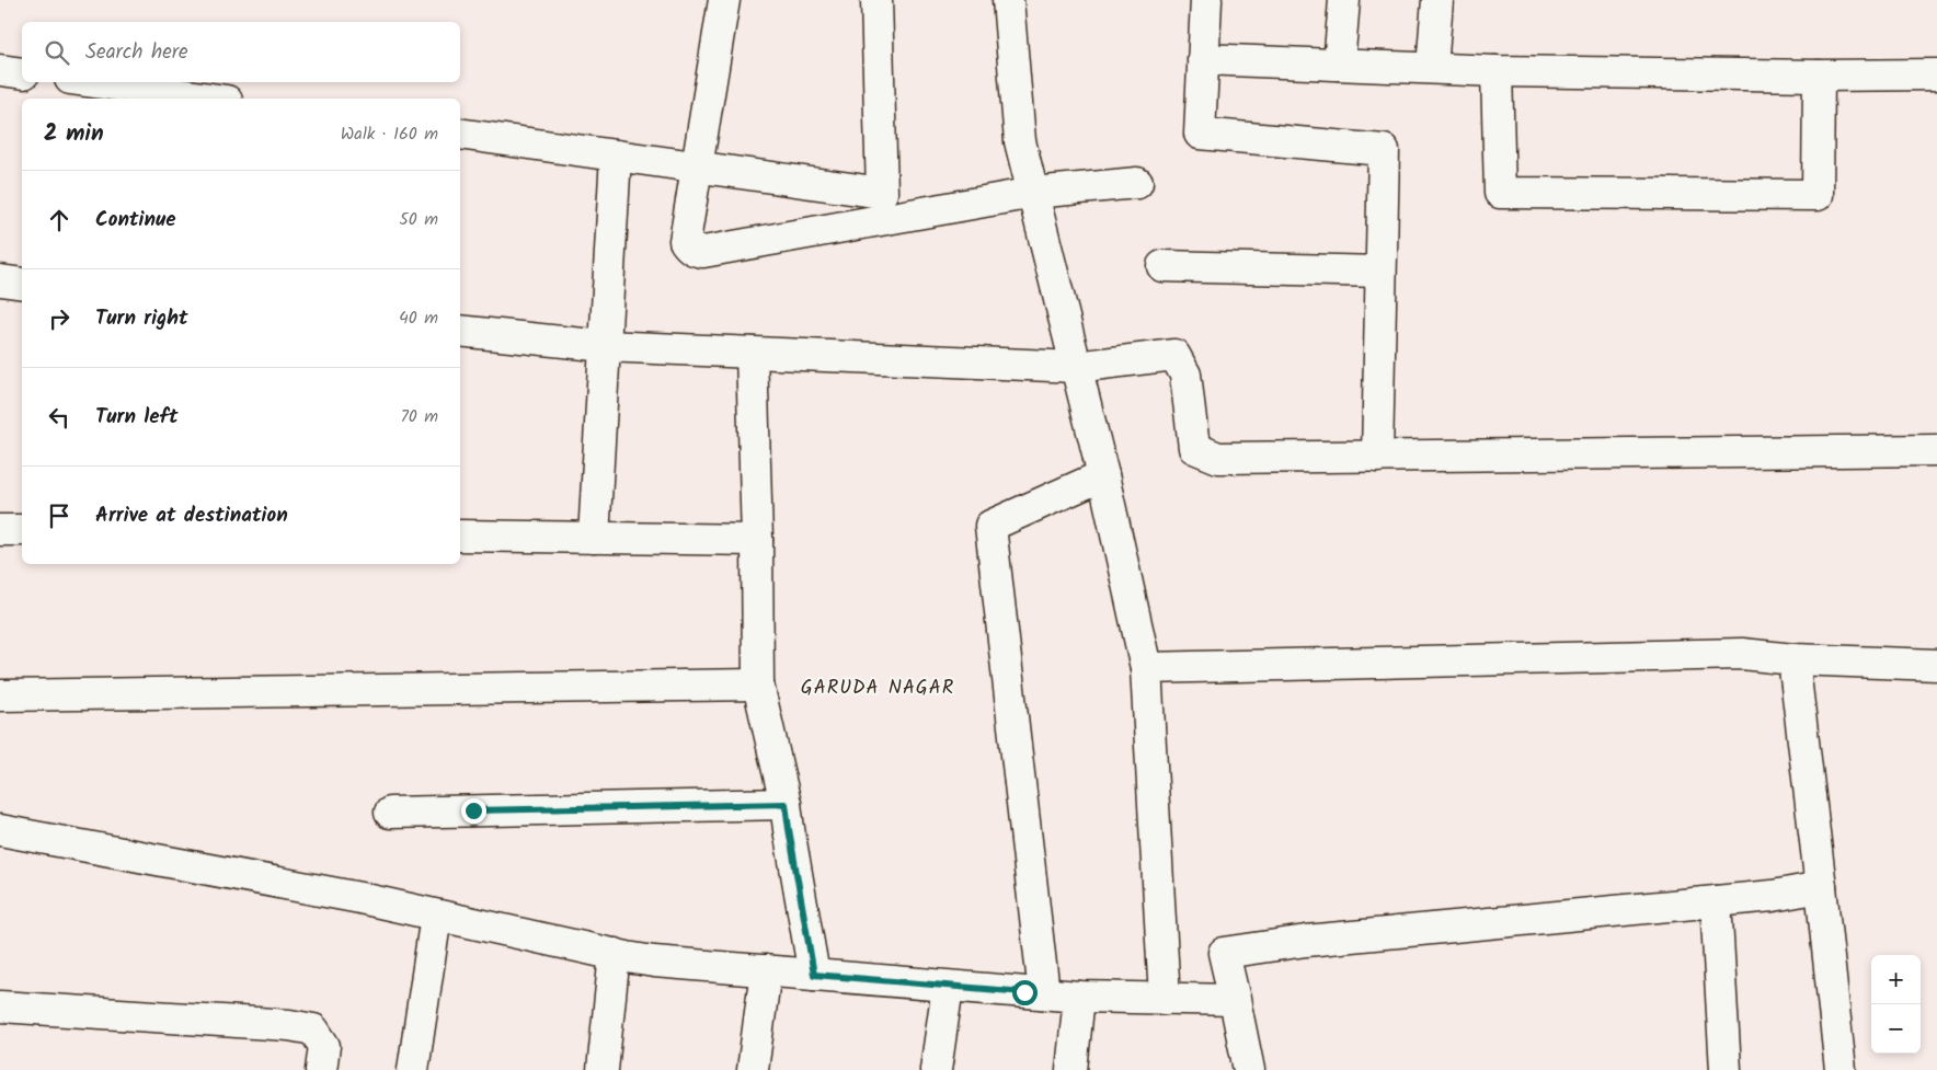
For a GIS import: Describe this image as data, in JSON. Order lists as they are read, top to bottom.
{
  "districts": ["GARUDA NAGAR"],
  "page": {
    "search": "Search here",
    "heading": ["2 min", "Walk · 160 m"],
    "list": [
      ["Continue", "50 m"],
      ["Turn right", "40 m"],
      ["Turn left", "70 m"],
      "Arrive at destination"
    ],
    "map_buttons": ["+", "−"]
  }
}
